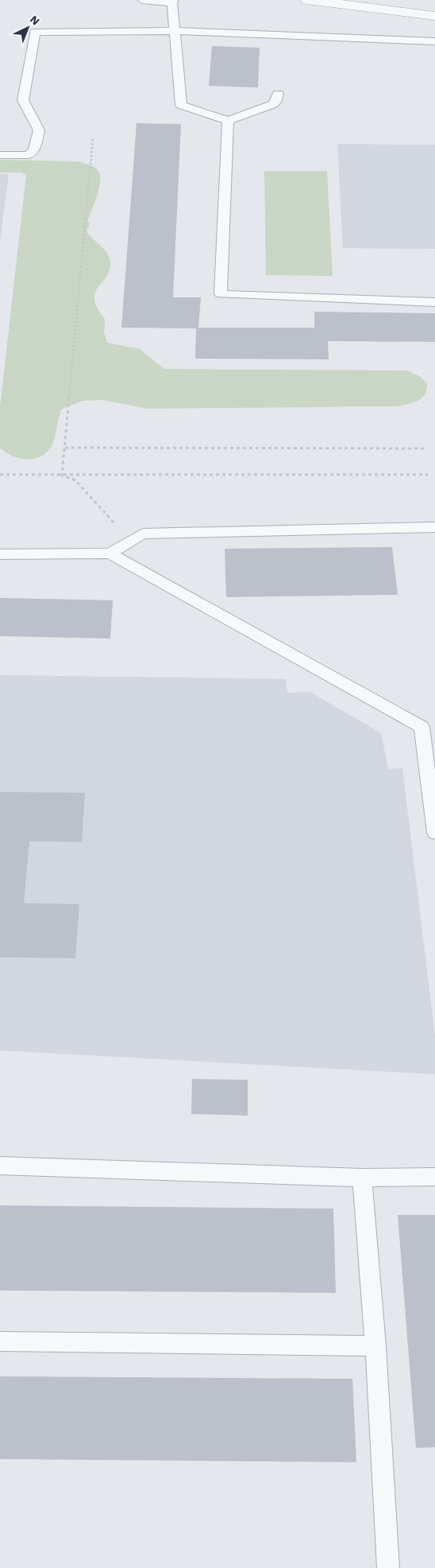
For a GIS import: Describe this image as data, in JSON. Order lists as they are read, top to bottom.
{
  "north": "top right"
}
